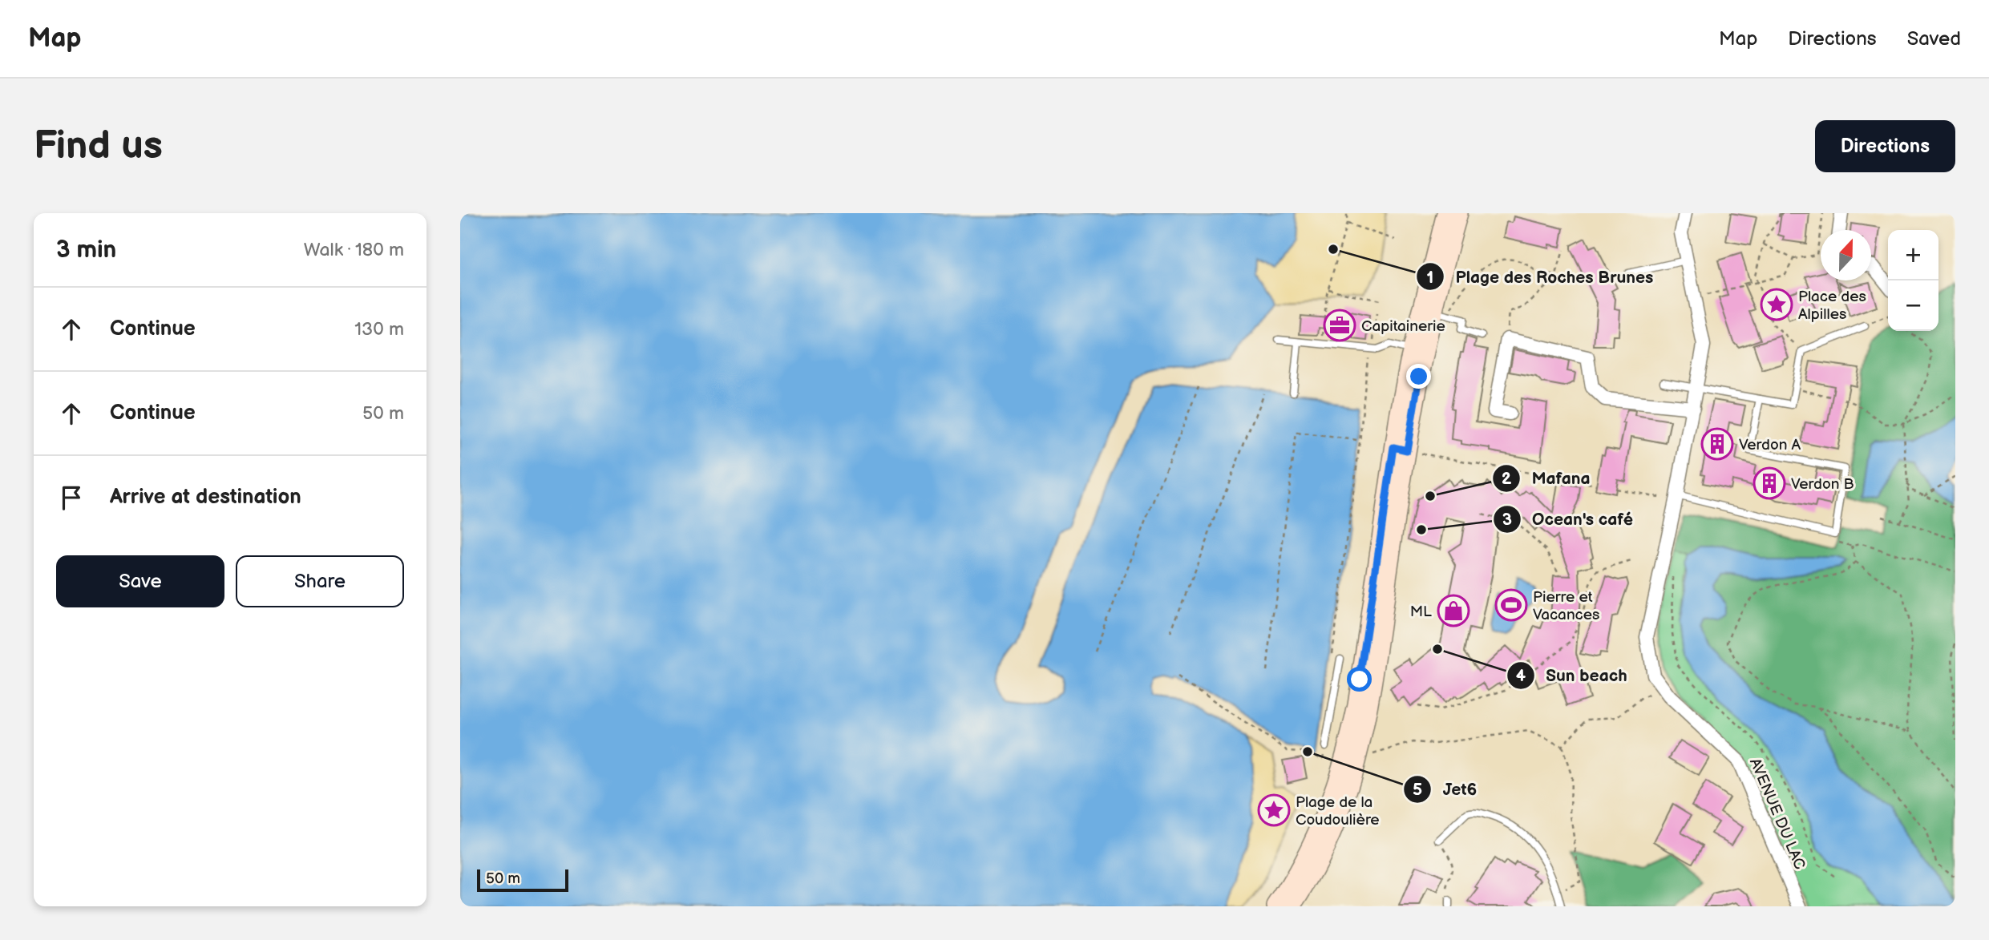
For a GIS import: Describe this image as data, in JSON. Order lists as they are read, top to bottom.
{
  "streets": {
    "street": ["AVENUE DU LAC"]
  },
  "places": {
    "other": [
      "Plage des Roches Brunes",
      "Mafana",
      "Ocean's café",
      "Sun beach",
      "Jet6"
    ],
    "place": ["Place des Alpilles", "Plage de la Coudoulière"],
    "office": ["Capitainerie"],
    "building": ["Verdon A", "Verdon B"],
    "sports": ["Pierre et Vacances"],
    "shop": ["ML"]
  },
  "scale_bar": "50 m",
  "north": "top",
  "page": {
    "header": "Map",
    "nav": ["Map", "Directions", "Saved"],
    "buttons": [
      "Directions",
      ["Save", "Share"]
    ],
    "title": "Find us",
    "heading": ["3 min", "Walk · 180 m"],
    "map_buttons": ["+", "−"],
    "list": [
      ["Continue", "130 m"],
      ["Continue", "50 m"],
      "Arrive at destination"
    ],
    "scale": "50 m"
  }
}
